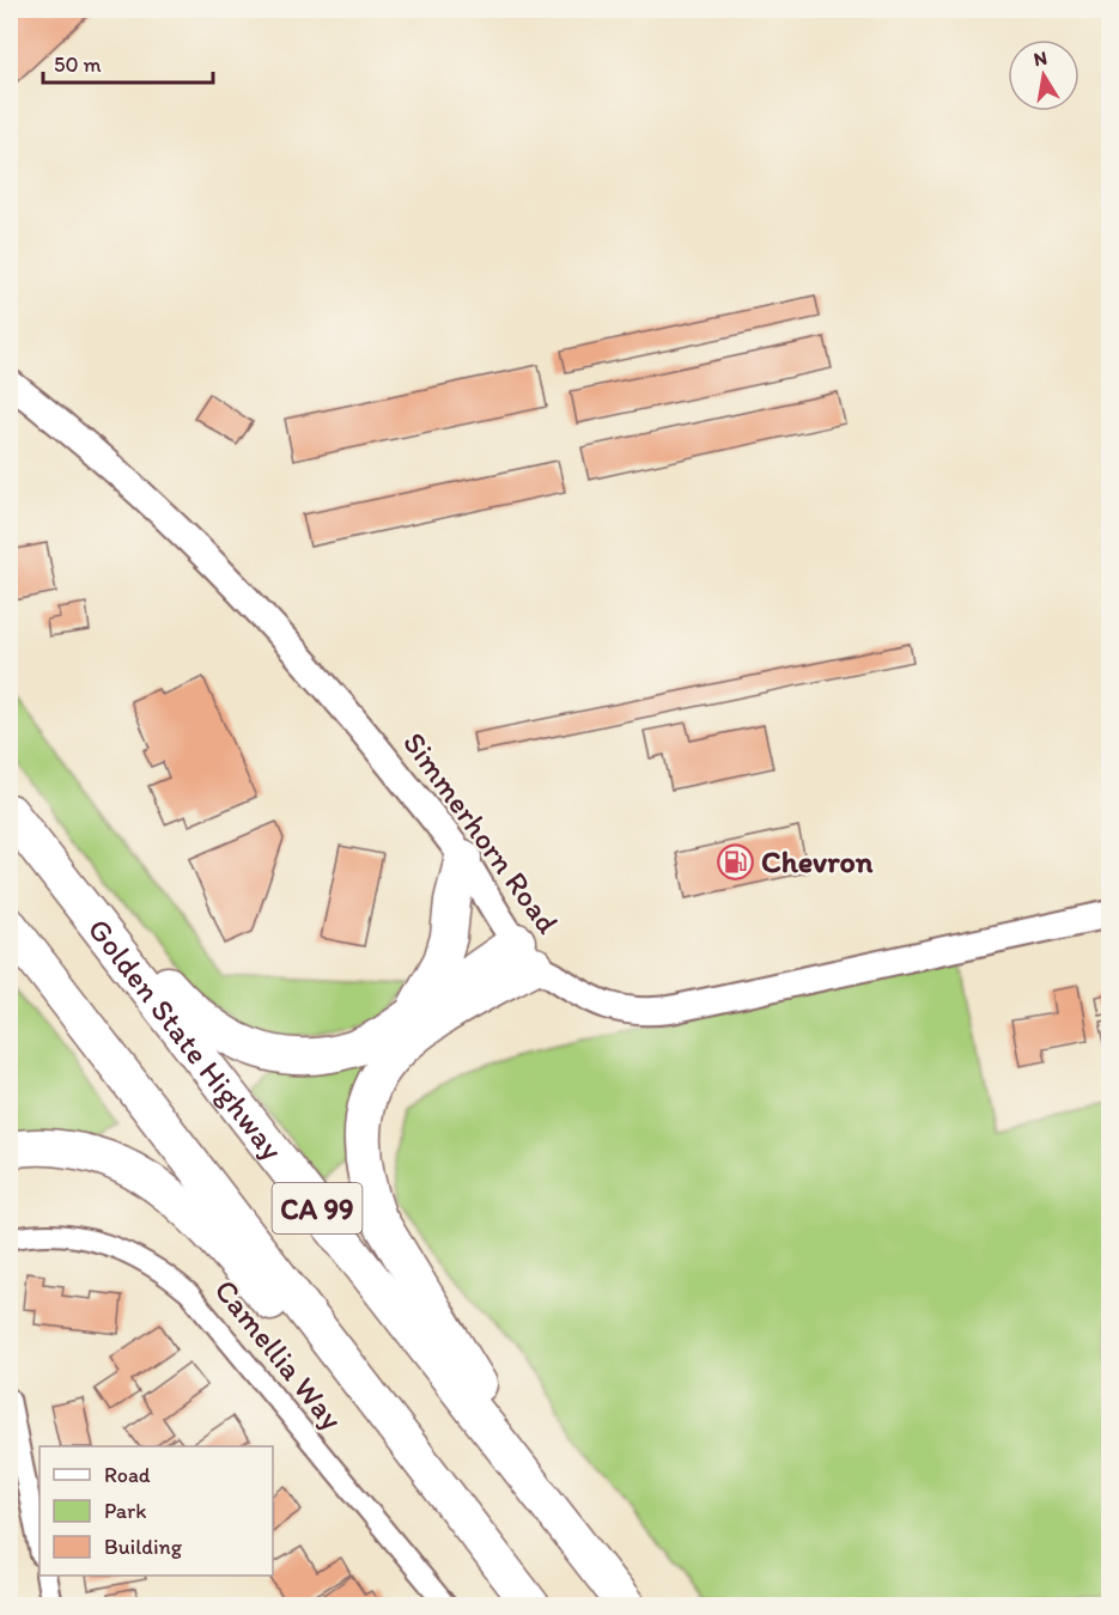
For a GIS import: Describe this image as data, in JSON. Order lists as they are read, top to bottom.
{
  "streets": {
    "highway": ["Golden State Highway", "CA 99"],
    "main road": ["Simmerhorn Road"],
    "street": ["Camellia Way"]
  },
  "places": {
    "fuel station": ["Chevron"]
  },
  "legend": ["Road", "Park", "Building"],
  "scale_bar": "50 m",
  "north": "top"
}
